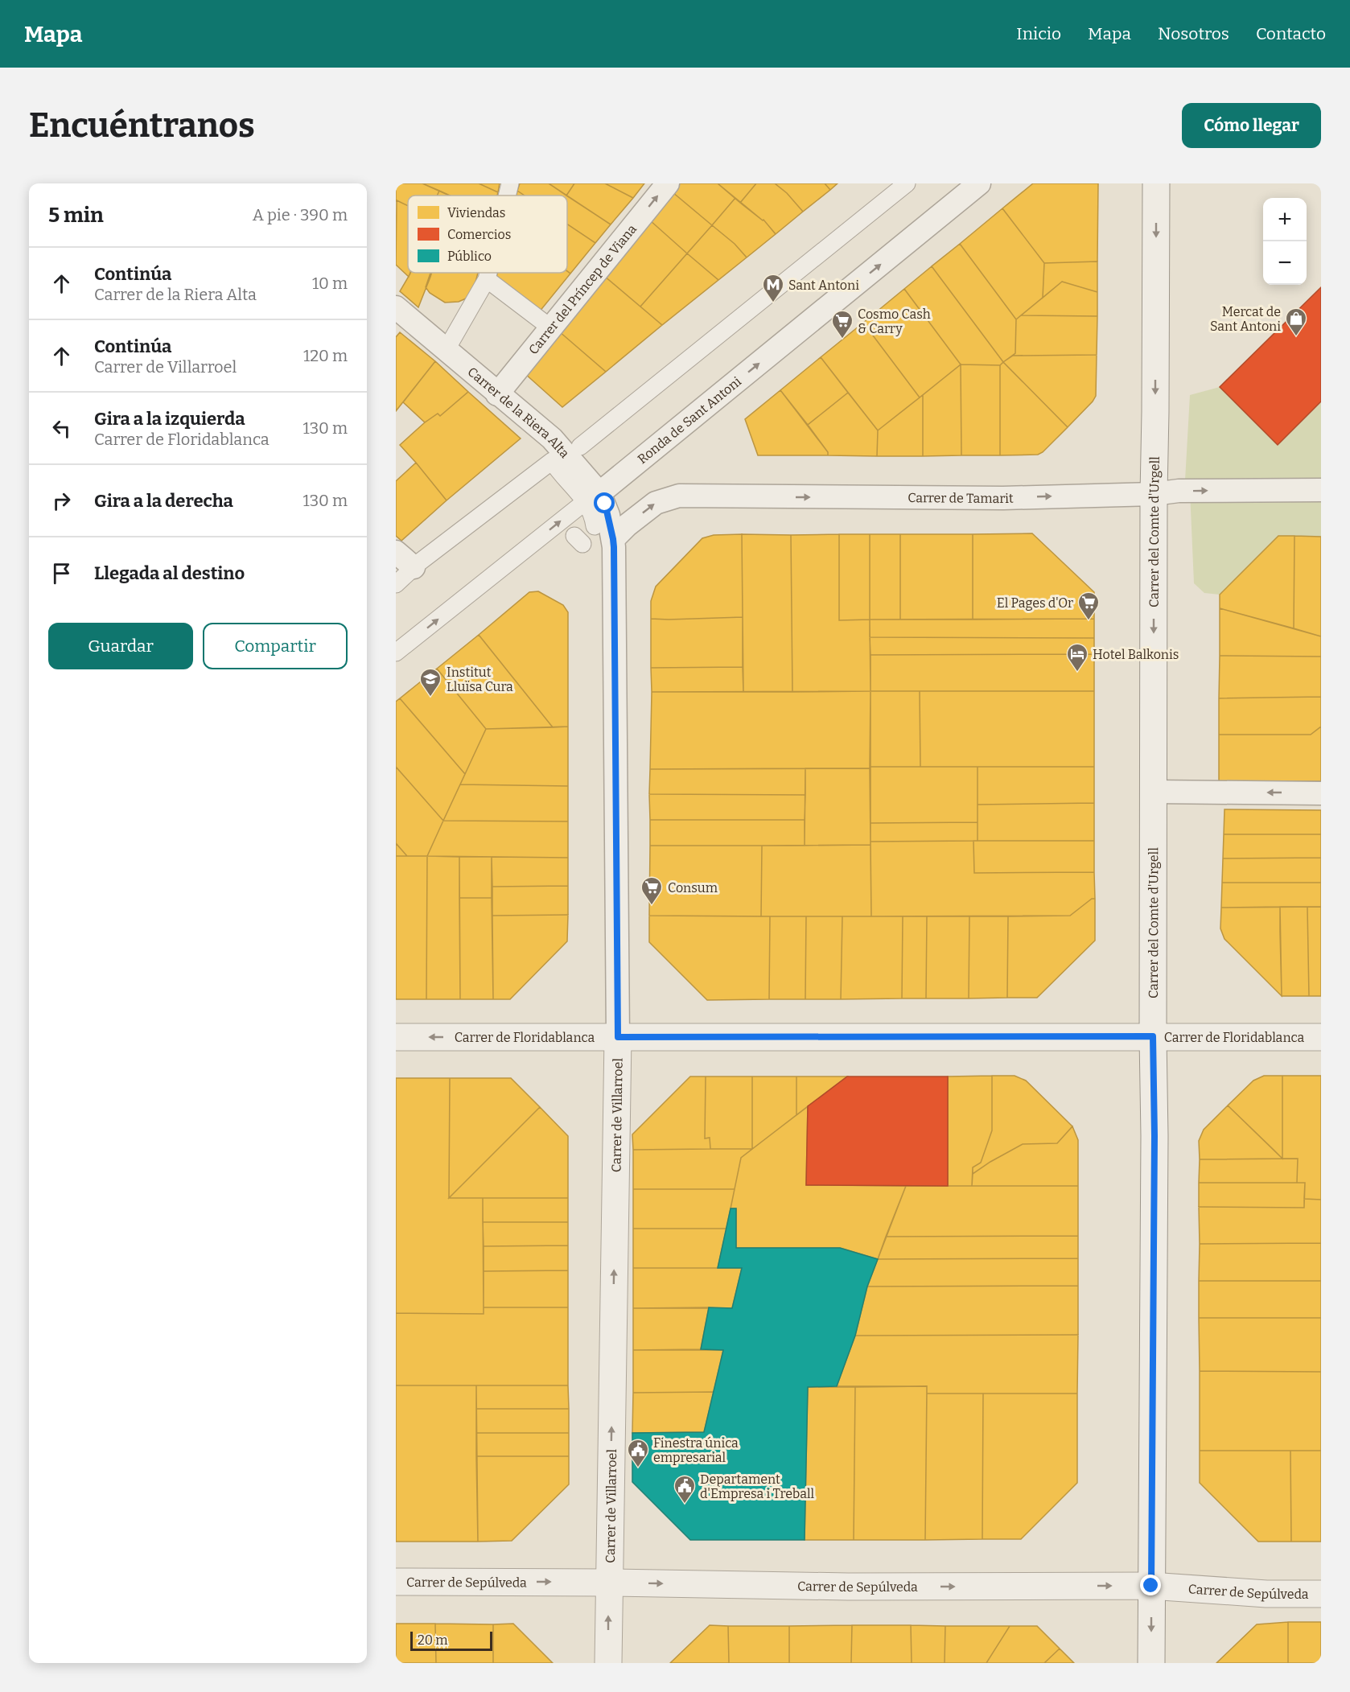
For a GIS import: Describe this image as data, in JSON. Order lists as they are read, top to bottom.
{
  "streets": {
    "street": [
      "Carrer del Príncep de Viana",
      "Carrer de la Riera Alta",
      "Ronda de Sant Antoni",
      "Carrer de Tamarit",
      "Carrer del Comte d'Urgell",
      "Carrer de Floridablanca",
      "Carrer de Villarroel",
      "Carrer de Sepúlveda"
    ]
  },
  "crossings": [
    ["Carrer del Príncep de Viana", "Carrer de la Riera Alta"],
    ["Carrer de la Riera Alta", "Ronda de Sant Antoni"],
    ["Carrer de la Riera Alta", "Carrer de Tamarit"],
    ["Carrer de la Riera Alta", "Carrer de Villarroel"],
    ["Carrer de Tamarit", "Carrer del Comte d'Urgell"],
    ["Carrer de Tamarit", "Carrer de Villarroel"],
    ["Carrer del Comte d'Urgell", "Carrer de Floridablanca"],
    ["Carrer del Comte d'Urgell", "Carrer de Sepúlveda"],
    ["Carrer de Floridablanca", "Carrer de Villarroel"],
    ["Carrer de Villarroel", "Carrer de Sepúlveda"]
  ],
  "one_way": [
    "Carrer de Tamarit",
    "Carrer del Comte d'Urgell",
    "Carrer de Villarroel",
    "Carrer de Sepúlveda"
  ],
  "places": {
    "metro station": ["Sant Antoni"],
    "shop": ["Mercat de Sant Antoni"],
    "supermarket": ["Cosmo Cash & Carry", "El Pages d'Or", "Consum"],
    "hotel": ["Hotel Balkonis"],
    "school or university": ["Institut Lluïsa Cura"],
    "public building": ["Finestra única empresarial", "Departament d'Empresa i Treball"]
  },
  "legend": ["Viviendas", "Comercios", "Público"],
  "scale_bar": "20 m",
  "page": {
    "header": "Mapa",
    "nav": [
      "Inicio",
      "Mapa",
      "Nosotros",
      "Contacto"
    ],
    "buttons": [
      "Cómo llegar",
      ["Guardar", "Compartir"]
    ],
    "title": "Encuéntranos",
    "heading": ["5 min", "A pie · 390 m"],
    "map_buttons": ["+", "−"],
    "list": [
      ["Continúa", "Carrer de la Riera Alta", "10 m"],
      ["Continúa", "Carrer de Villarroel", "120 m"],
      ["Gira a la izquierda", "Carrer de Floridablanca", "130 m"],
      ["Gira a la derecha", "130 m"],
      "Llegada al destino"
    ],
    "scale": "20 m"
  }
}
